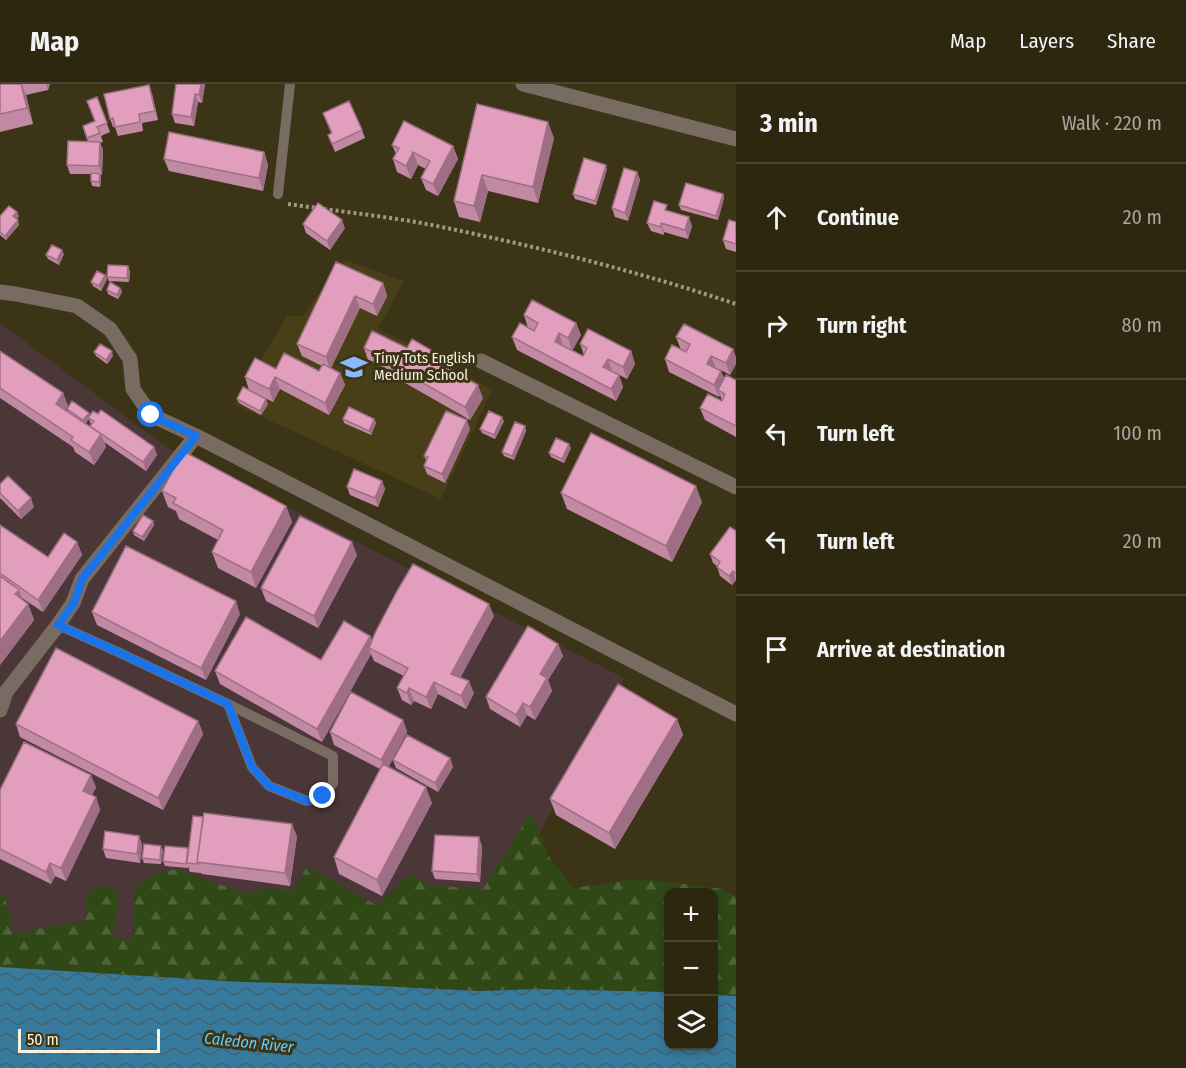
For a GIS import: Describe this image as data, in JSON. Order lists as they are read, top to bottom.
{
  "water": ["Caledon River"],
  "places": {
    "school or university": ["Tiny Tots English Medium School"]
  },
  "scale_bar": "50 m",
  "page": {
    "header": "Map",
    "nav": ["Map", "Layers", "Share"],
    "heading": ["3 min", "Walk · 220 m"],
    "list": [
      ["Continue", "20 m"],
      ["Turn right", "80 m"],
      ["Turn left", "100 m"],
      ["Turn left", "20 m"],
      "Arrive at destination"
    ],
    "map_buttons": ["+", "−"],
    "scale": "50 m"
  }
}
